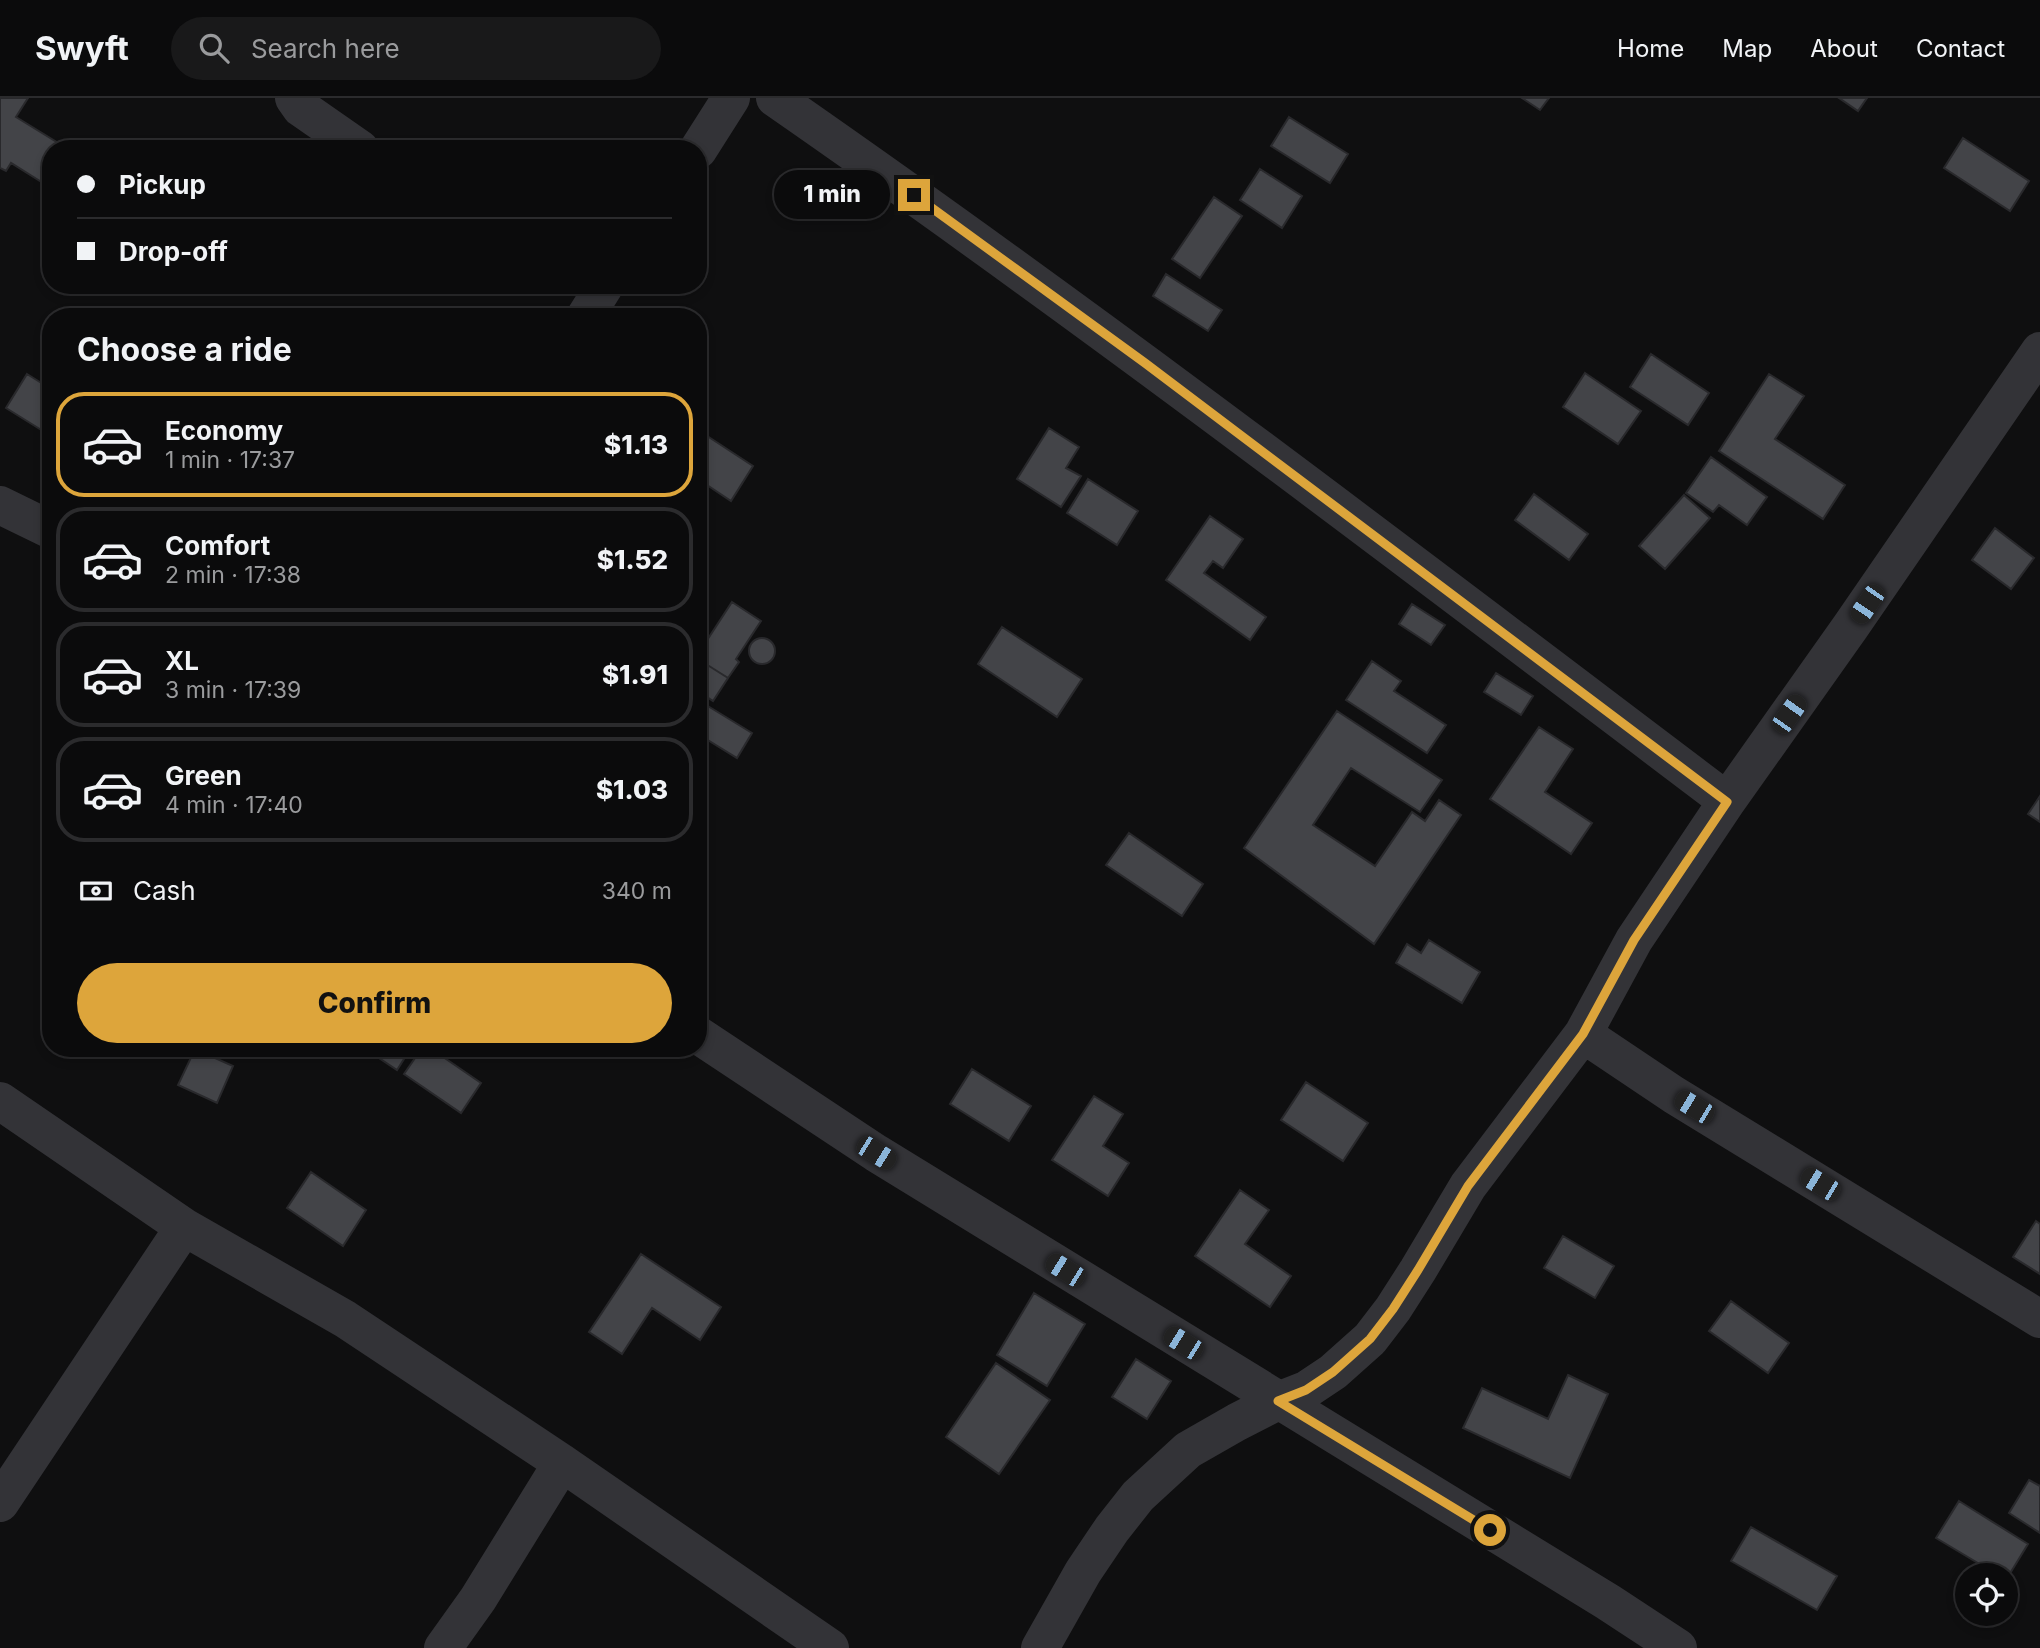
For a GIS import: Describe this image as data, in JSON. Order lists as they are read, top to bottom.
{
  "page": {
    "header": "Swyft",
    "search": "Search here",
    "nav": [
      "Home",
      "Map",
      "About",
      "Contact"
    ],
    "banner": ["Pickup", "Drop-off"],
    "bubble": "1 min",
    "heading": "Choose a ride",
    "list": [
      {
        "name": "Economy",
        "note": "1 min · 17:37",
        "value": "$1.13"
      },
      {
        "name": "Comfort",
        "note": "2 min · 17:38",
        "value": "$1.52"
      },
      {
        "name": "XL",
        "note": "3 min · 17:39",
        "value": "$1.91"
      },
      {
        "name": "Green",
        "note": "4 min · 17:40",
        "value": "$1.03"
      }
    ],
    "pay": ["Cash", "340 m"],
    "buttons": "Confirm"
  }
}
